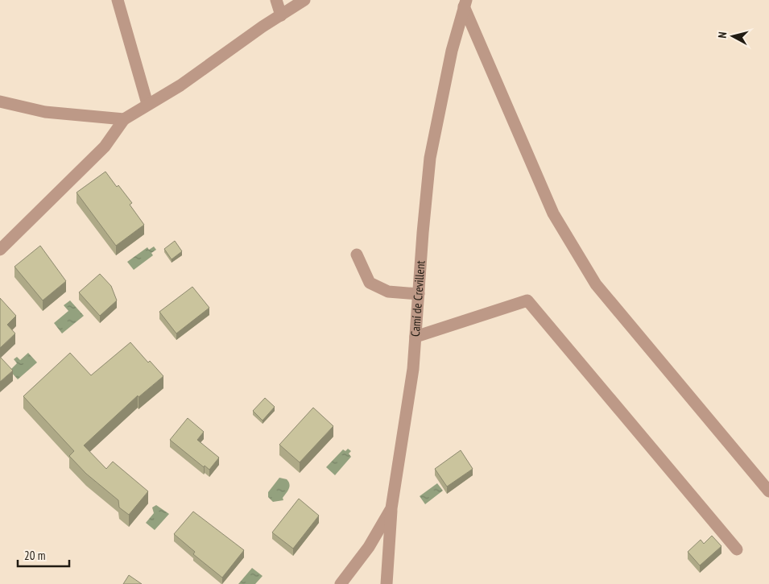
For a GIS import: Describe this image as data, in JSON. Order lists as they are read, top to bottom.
{
  "streets": {
    "street": ["Camí de Crevillent"]
  },
  "scale_bar": "20 m",
  "north": "left"
}
